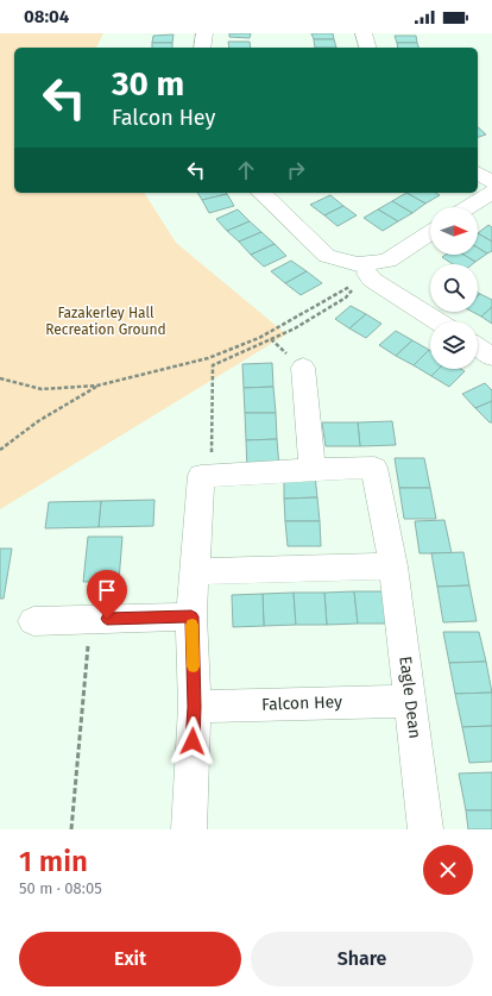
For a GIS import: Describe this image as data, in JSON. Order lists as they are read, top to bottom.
{
  "streets": {
    "street": ["Eagle Dean", "Falcon Hey"]
  },
  "crossings": [
    ["Eagle Dean", "Falcon Hey"]
  ],
  "parks": ["Fazakerley Hall Recreation Ground"],
  "north": "right",
  "page": {
    "status": "08:04",
    "turn": ["30 m", "Falcon Hey"],
    "heading": ["1 min", "50 m · 08:05"],
    "buttons": ["Exit", "Share"]
  }
}
